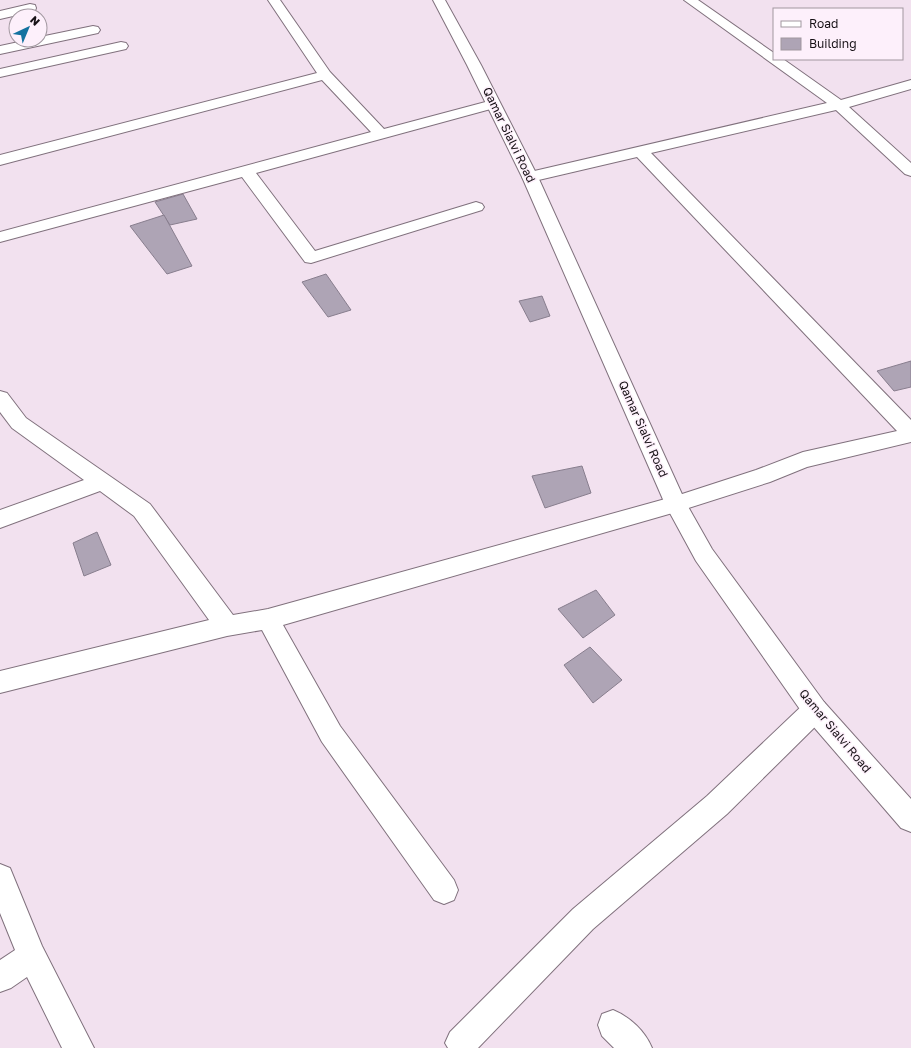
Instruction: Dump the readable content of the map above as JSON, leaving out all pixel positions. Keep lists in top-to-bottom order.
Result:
{
  "streets": {
    "street": ["Qamar Sialvi Road"]
  },
  "legend": ["Road", "Building"],
  "north": "top right"
}
